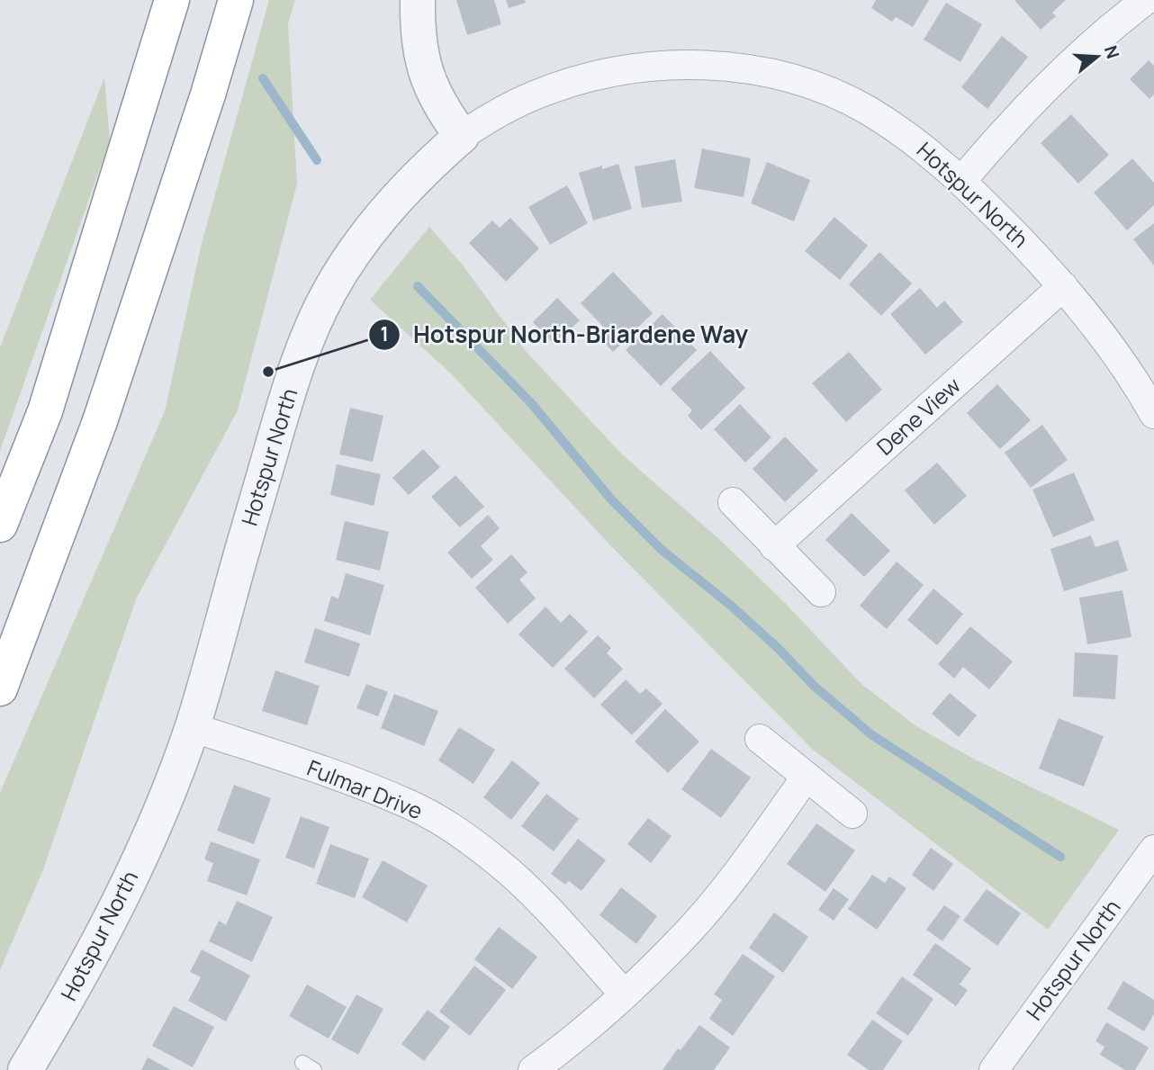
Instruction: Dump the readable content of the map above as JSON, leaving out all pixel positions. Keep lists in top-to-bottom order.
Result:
{
  "streets": {
    "street": ["Hotspur North", "Dene View", "Fulmar Drive"]
  },
  "crossings": [
    ["Hotspur North", "Dene View"],
    ["Hotspur North", "Fulmar Drive"]
  ],
  "places": ["Hotspur North-Briardene Way"],
  "north": "right"
}
